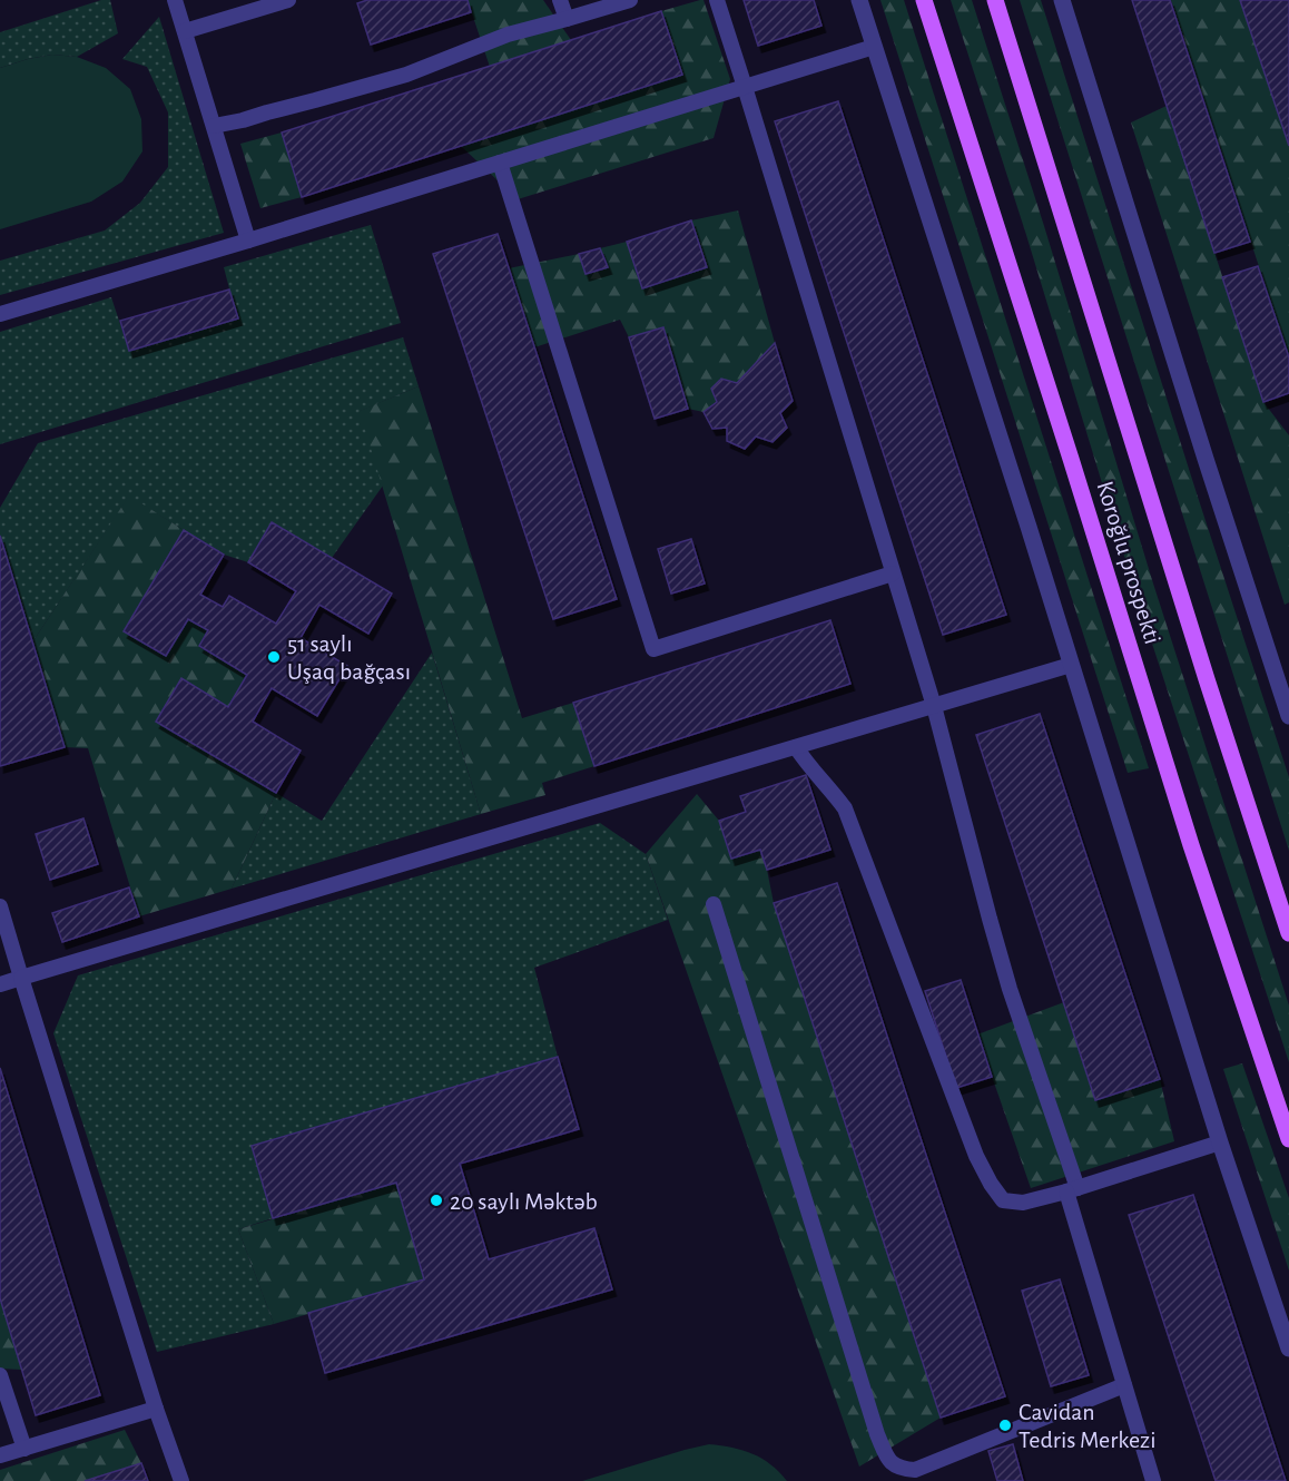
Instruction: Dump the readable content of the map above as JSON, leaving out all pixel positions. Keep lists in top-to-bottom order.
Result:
{
  "streets": {
    "main road": ["Koroğlu prospekti"]
  },
  "places": ["51 saylı Uşaq bağçası", "20 saylı Məktəb", "Cavidan Tedris Merkezi"]
}
